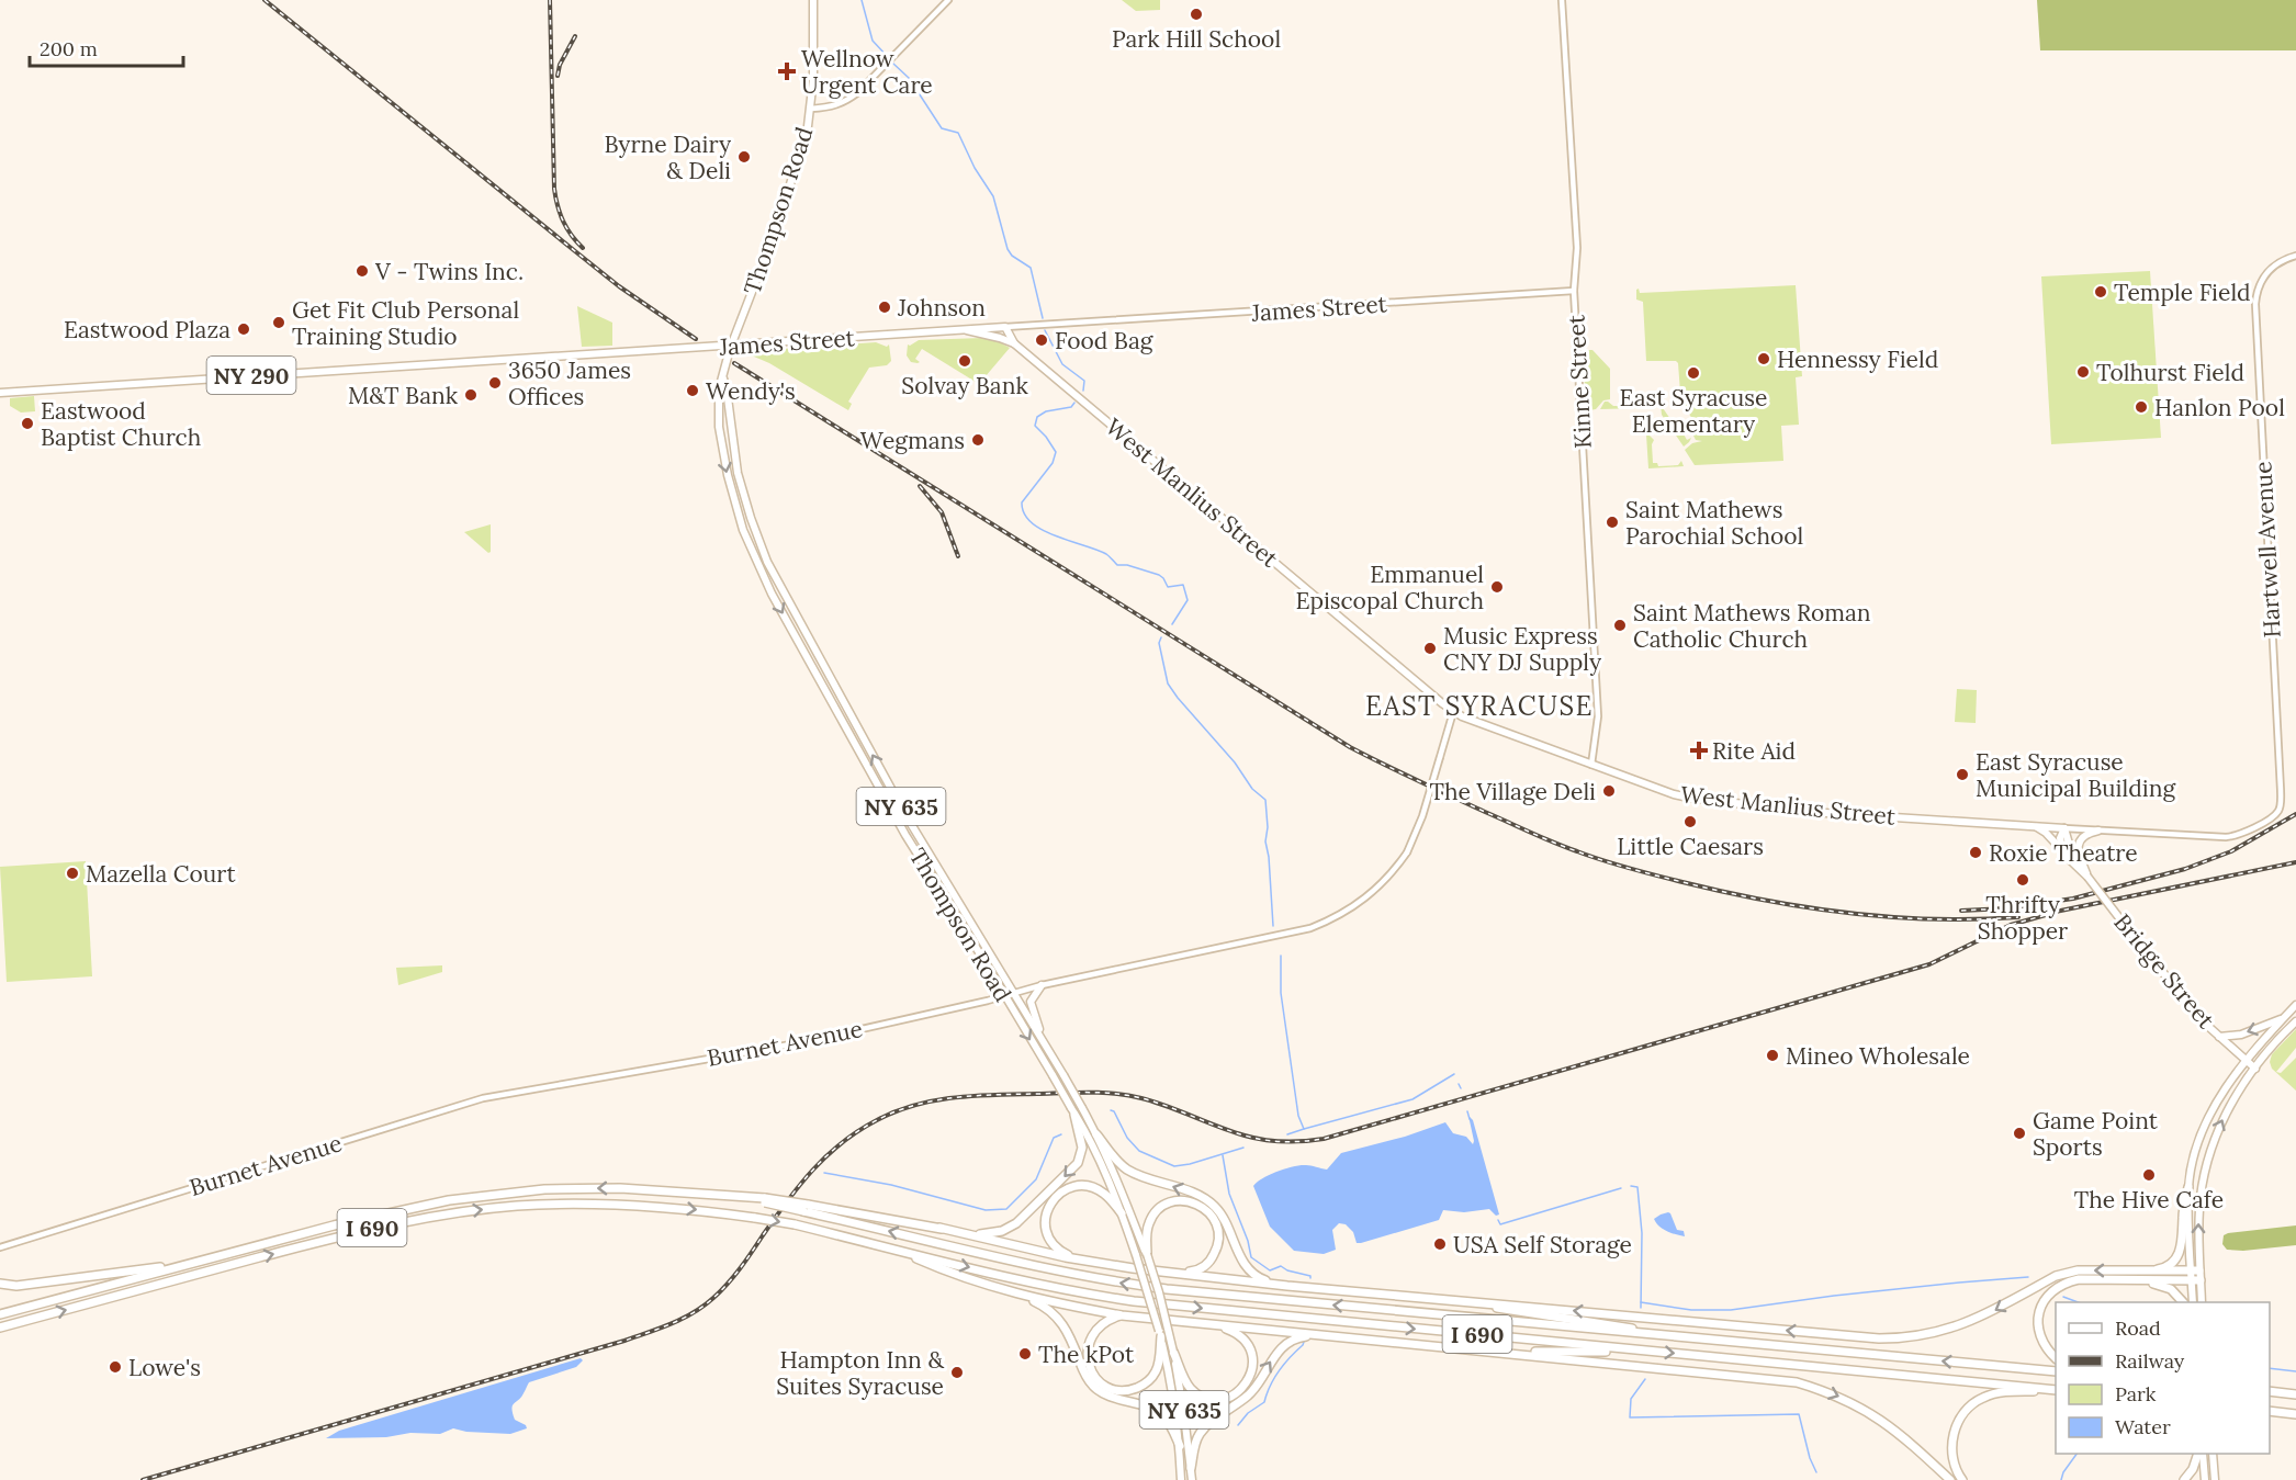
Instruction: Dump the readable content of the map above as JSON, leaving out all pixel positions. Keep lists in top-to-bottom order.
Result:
{
  "streets": {
    "highway": ["I 690"],
    "main road": [
      "Thompson Road",
      "James Street",
      "NY 290",
      "West Manlius Street",
      "NY 635",
      "Bridge Street"
    ],
    "street": ["Kinne Street", "Hartwell Avenue", "Burnet Avenue"]
  },
  "crossings": [
    ["Thompson Road", "James Street"],
    ["Thompson Road", "Burnet Avenue"],
    ["James Street", "Kinne Street"],
    ["James Street", "West Manlius Street"],
    ["NY 290", "West Manlius Street"],
    ["NY 290", "Bridge Street"],
    ["Kinne Street", "West Manlius Street"],
    ["West Manlius Street", "Bridge Street"],
    ["West Manlius Street", "Burnet Avenue"]
  ],
  "districts": ["EAST SYRACUSE"],
  "places": {
    "other": [
      "Park Hill School",
      "Byrne Dairy & Deli",
      "V - Twins Inc.",
      "Temple Field",
      "Johnson",
      "Get Fit Club Personal Training Studio",
      "Eastwood Plaza",
      "Food Bag",
      "Hennessy Field",
      "Solvay Bank",
      "Tolhurst Field",
      "East Syracuse Elementary",
      "3650 James Offices",
      "Wendy's",
      "M&T Bank",
      "Hanlon Pool",
      "Eastwood Baptist Church",
      "Wegmans",
      "Saint Mathews Parochial School",
      "Emmanuel Episcopal Church",
      "Saint Mathews Roman Catholic Church",
      "Music Express CNY DJ Supply",
      "East Syracuse Municipal Building",
      "The Village Deli",
      "Little Caesars",
      "Roxie Theatre",
      "Mazella Court",
      "Thrifty Shopper",
      "Mineo Wholesale",
      "Game Point Sports",
      "The Hive Cafe",
      "USA Self Storage",
      "The kPot",
      "Lowe's",
      "Hampton Inn & Suites Syracuse"
    ],
    "health": ["Wellnow Urgent Care", "Rite Aid"]
  },
  "legend": [
    "Road",
    "Railway",
    "Park",
    "Water"
  ],
  "scale_bar": "200 m"
}
